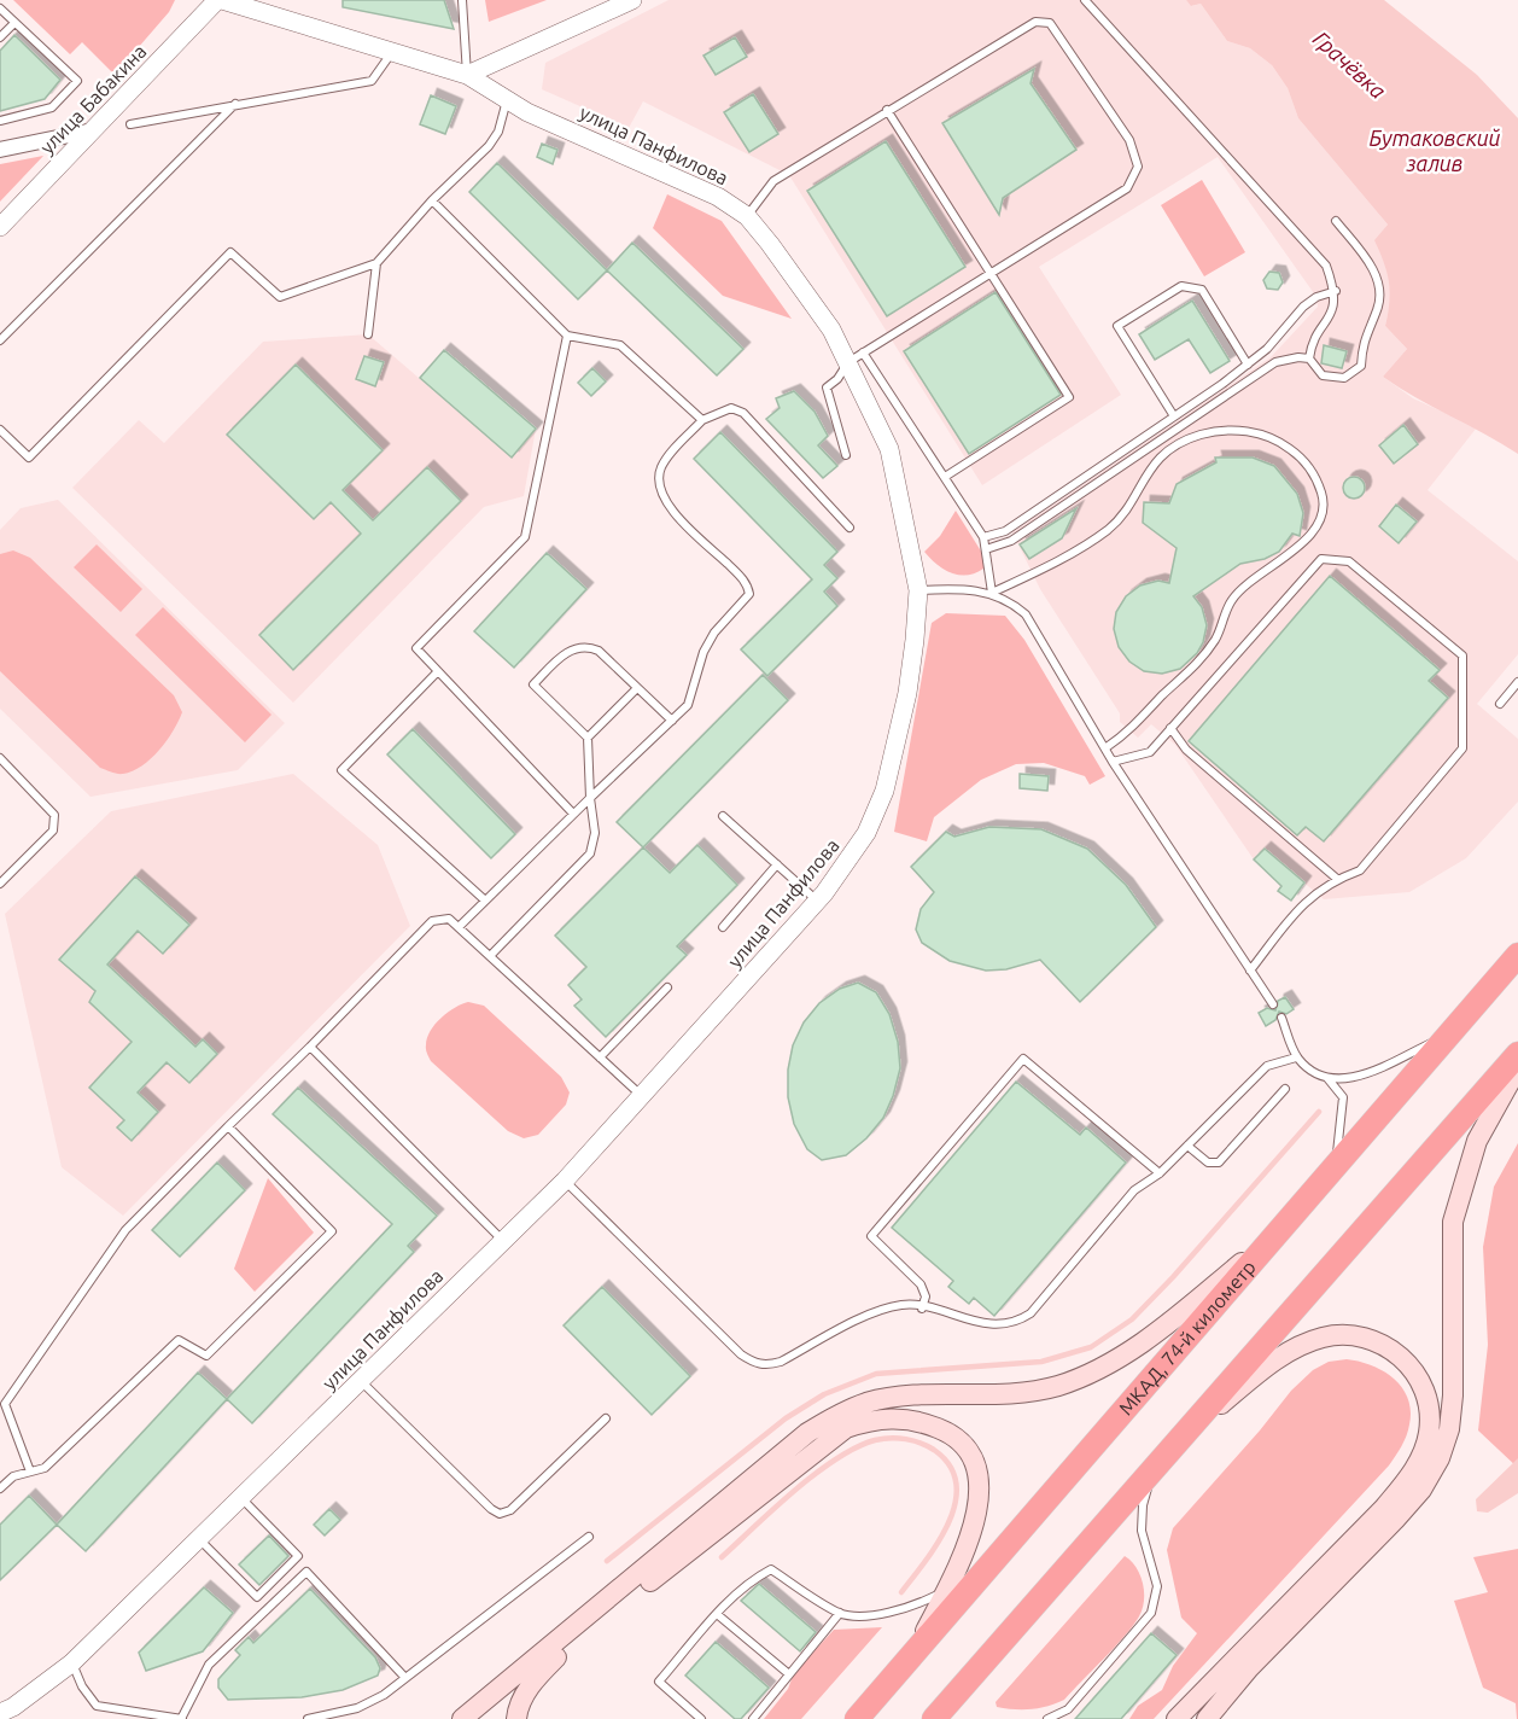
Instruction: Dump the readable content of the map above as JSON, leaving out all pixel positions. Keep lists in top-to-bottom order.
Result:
{
  "streets": {
    "highway": ["МКАД, 74-й километр"],
    "street": ["улица Бабакина", "улица Панфилова"]
  },
  "crossings": [
    ["улица Бабакина", "улица Панфилова"]
  ],
  "water": ["Грачёвка", "Бутаковский залив"]
}
